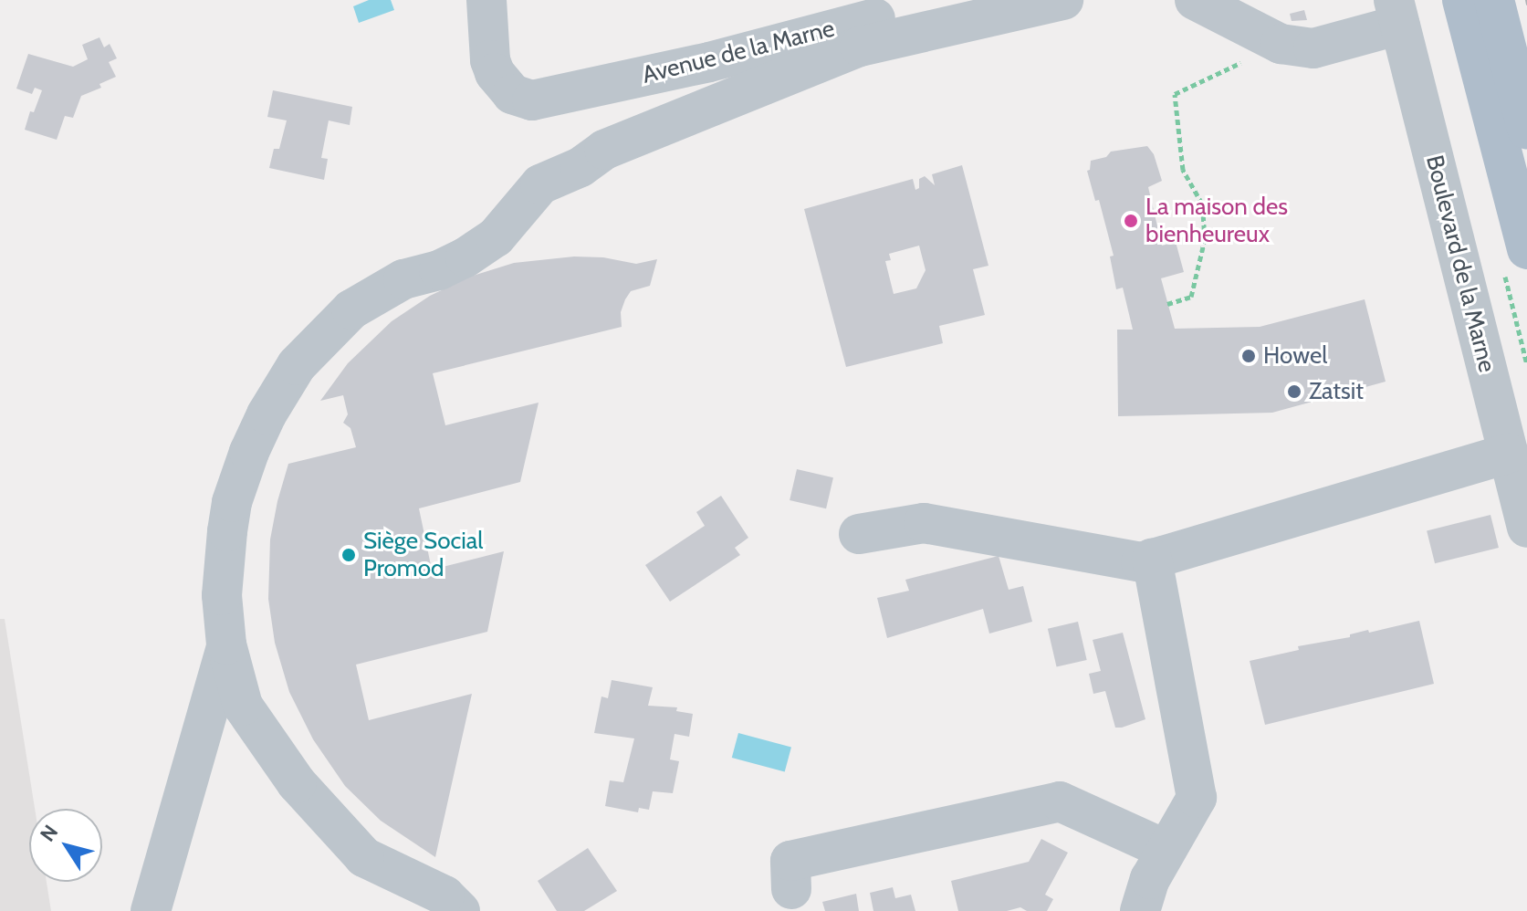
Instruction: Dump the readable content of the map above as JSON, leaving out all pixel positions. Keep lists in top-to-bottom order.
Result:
{
  "streets": {
    "street": ["Avenue de la Marne", "Boulevard de la Marne"]
  },
  "places": [
    "La maison des bienheureux",
    "Howel",
    "Zatsit",
    "Siège Social Promod"
  ],
  "north": "top left"
}
